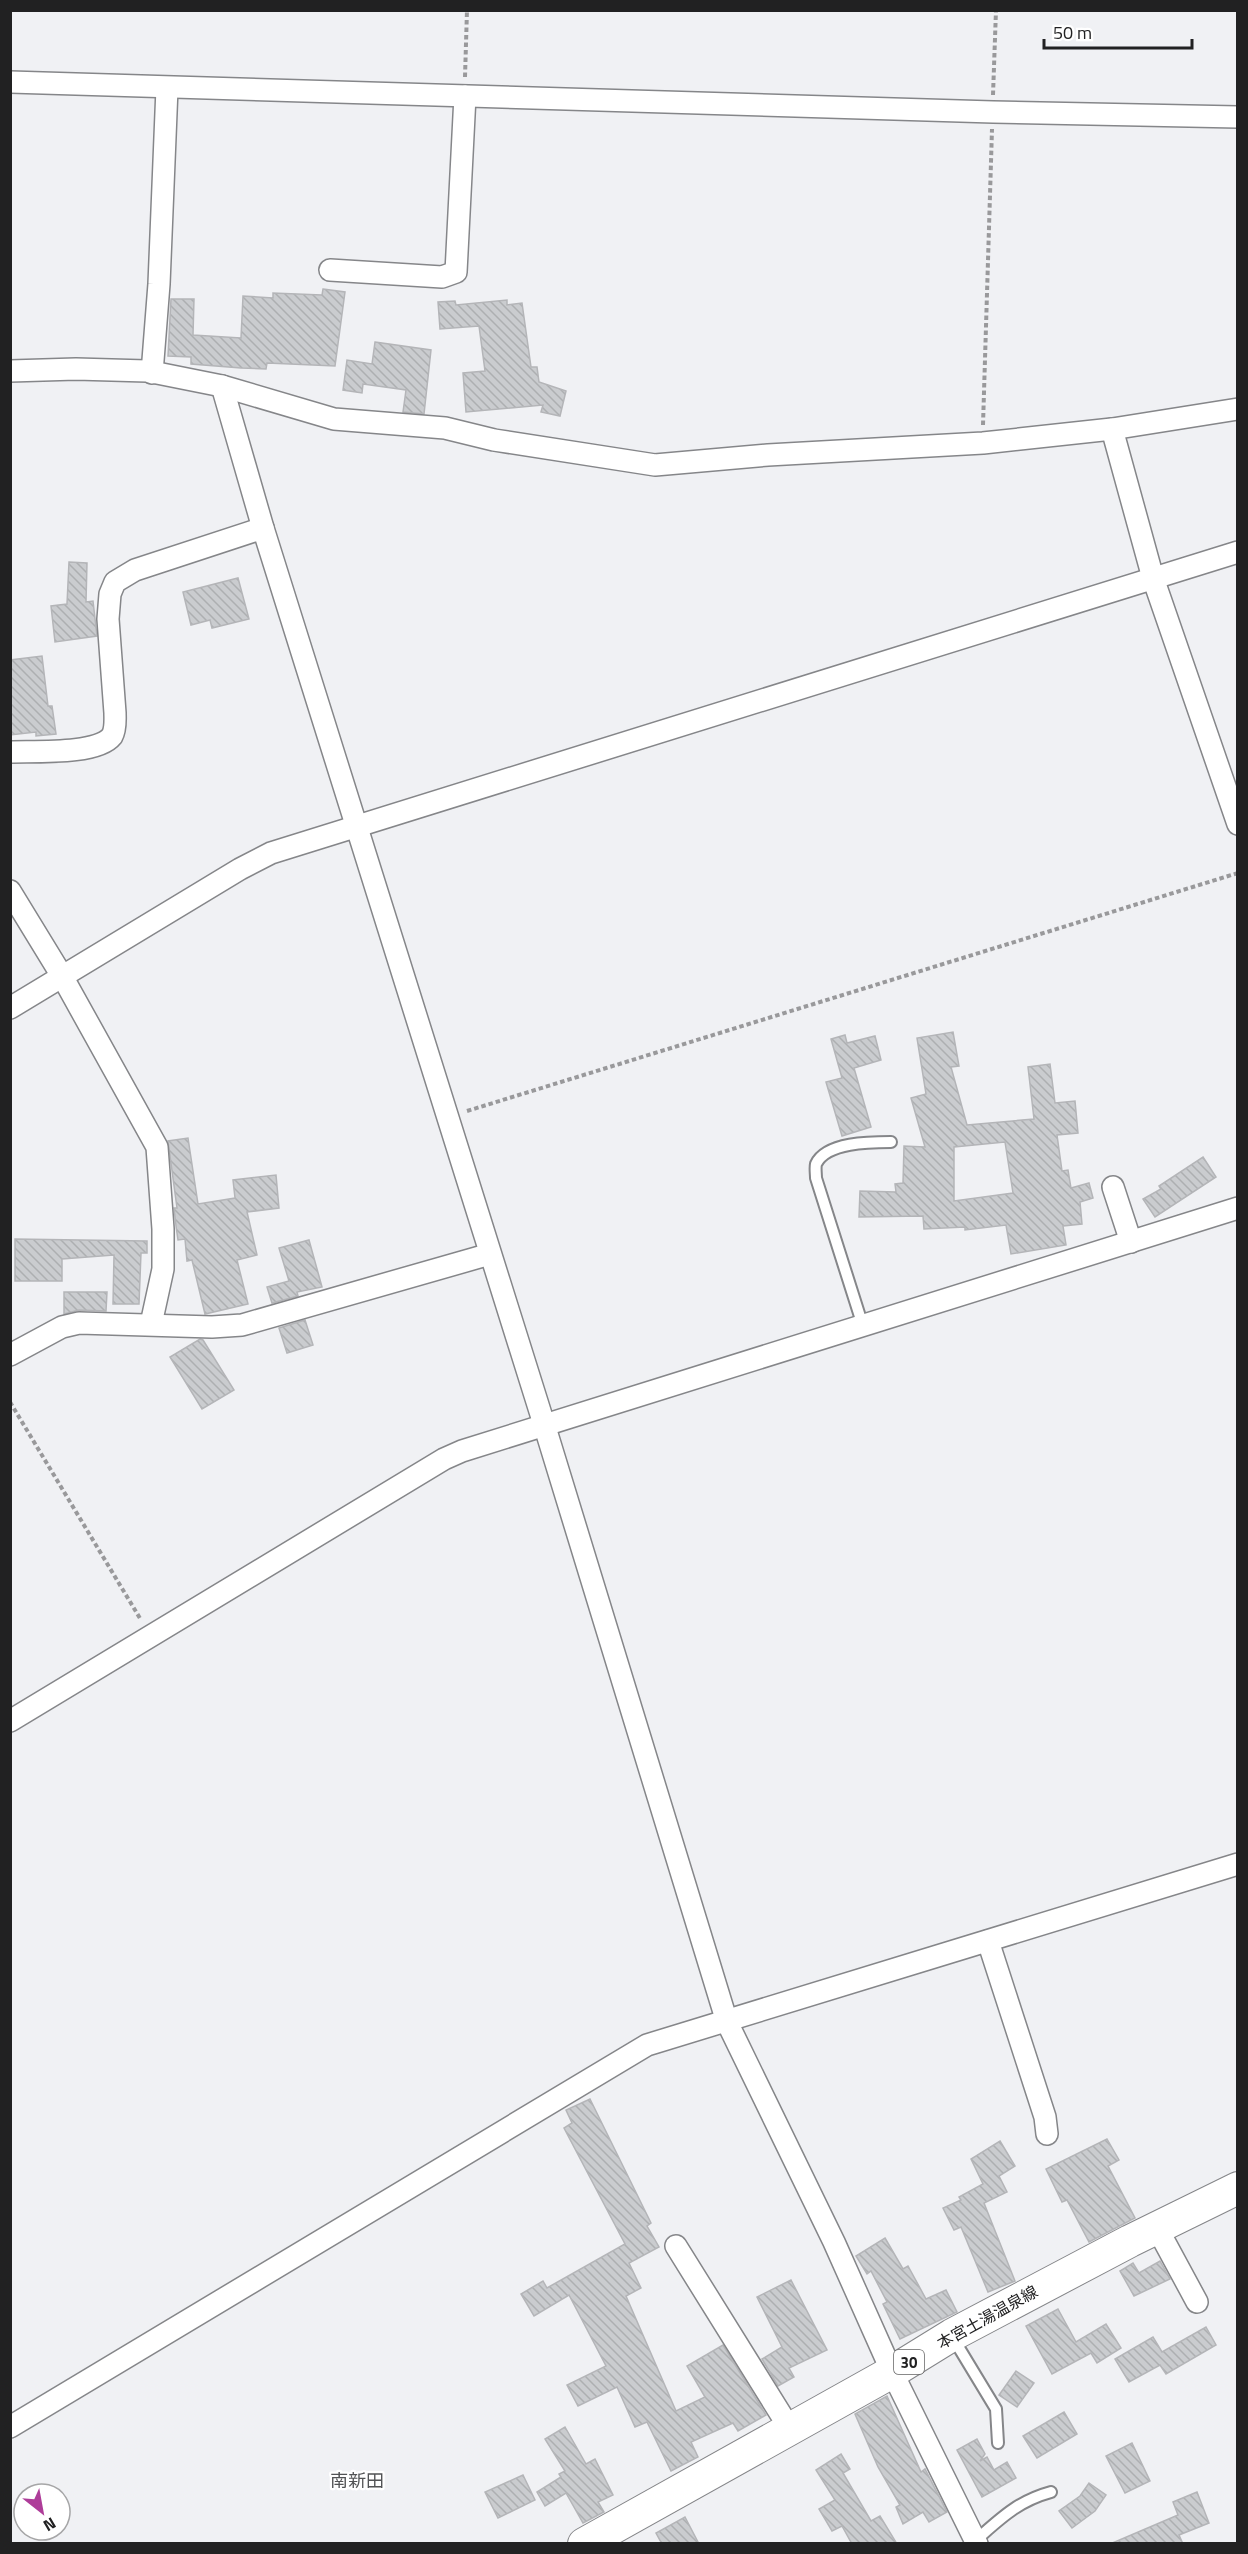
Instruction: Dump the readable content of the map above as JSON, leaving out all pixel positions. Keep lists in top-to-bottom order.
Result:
{
  "streets": {
    "main road": ["本宮土湯温泉線", "30"]
  },
  "districts": ["南新田"],
  "scale_bar": "50 m",
  "north": "bottom right"
}
